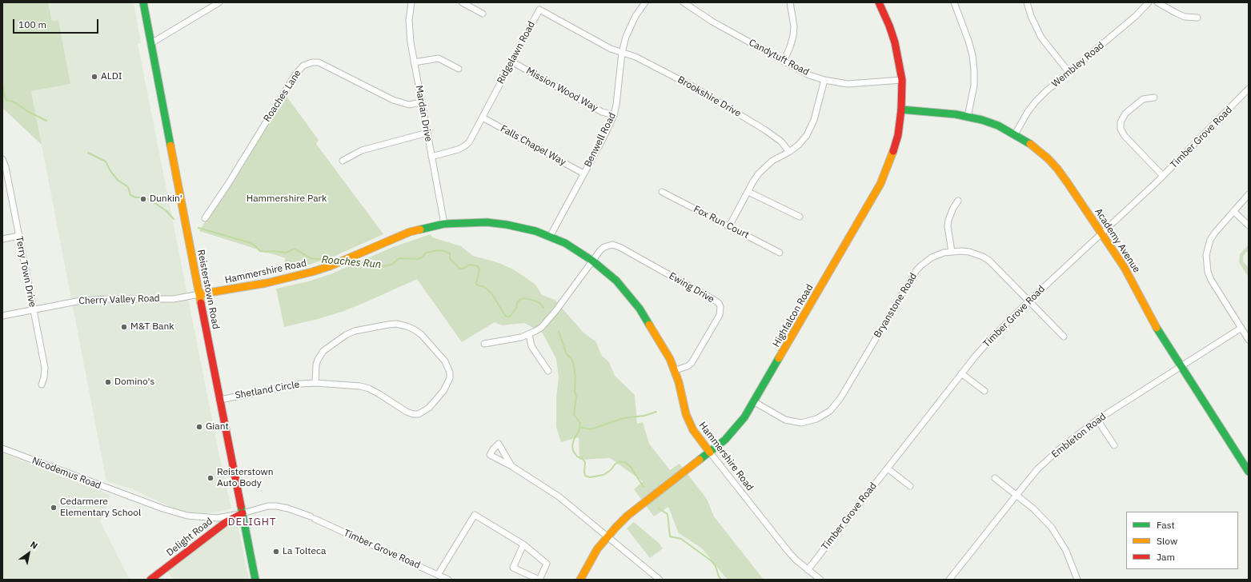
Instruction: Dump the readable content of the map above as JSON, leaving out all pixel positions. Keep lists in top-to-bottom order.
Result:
{
  "streets": {
    "street": [
      "Ridgelawn Road",
      "Candytuft Road",
      "Wembley Road",
      "Mission Wood Way",
      "Roaches Lane",
      "Brookshire Drive",
      "Mardan Drive",
      "Timber Grove Road",
      "Benwell Road",
      "Falls Chapel Way",
      "Fox Run Court",
      "Academy Avenue",
      "Terry Town Drive",
      "Hammershire Road",
      "Ewing Drive",
      "Reisterstown Road",
      "Cherry Valley Road",
      "Bryanstone Road",
      "Highfalcon Road",
      "Shetland Circle",
      "Embleton Road",
      "Nicodemus Road",
      "Delight Road"
    ]
  },
  "crossings": [
    ["Ridgelawn Road", "Mission Wood Way"],
    ["Ridgelawn Road", "Brookshire Drive"],
    ["Ridgelawn Road", "Mardan Drive"],
    ["Ridgelawn Road", "Benwell Road"],
    ["Ridgelawn Road", "Falls Chapel Way"],
    ["Candytuft Road", "Highfalcon Road"],
    ["Wembley Road", "Academy Avenue"],
    ["Mission Wood Way", "Benwell Road"],
    ["Roaches Lane", "Mardan Drive"],
    ["Brookshire Drive", "Benwell Road"],
    ["Mardan Drive", "Hammershire Road"],
    ["Timber Grove Road", "Academy Avenue"],
    ["Timber Grove Road", "Hammershire Road"],
    ["Timber Grove Road", "Reisterstown Road"],
    ["Timber Grove Road", "Bryanstone Road"],
    ["Timber Grove Road", "Nicodemus Road"],
    ["Timber Grove Road", "Delight Road"],
    ["Benwell Road", "Falls Chapel Way"],
    ["Benwell Road", "Hammershire Road"],
    ["Academy Avenue", "Highfalcon Road"],
    ["Academy Avenue", "Embleton Road"],
    ["Terry Town Drive", "Cherry Valley Road"],
    ["Hammershire Road", "Ewing Drive"],
    ["Hammershire Road", "Reisterstown Road"],
    ["Hammershire Road", "Cherry Valley Road"],
    ["Hammershire Road", "Highfalcon Road"],
    ["Reisterstown Road", "Cherry Valley Road"],
    ["Reisterstown Road", "Shetland Circle"],
    ["Reisterstown Road", "Nicodemus Road"],
    ["Reisterstown Road", "Delight Road"],
    ["Bryanstone Road", "Highfalcon Road"],
    ["Nicodemus Road", "Delight Road"]
  ],
  "districts": ["DELIGHT"],
  "water": ["Roaches Run"],
  "parks": ["Hammershire Park"],
  "places": [
    "ALDI",
    "Dunkin'",
    "M&T Bank",
    "Domino's",
    "Giant",
    "Reisterstown Auto Body",
    "Cedarmere Elementary School",
    "La Tolteca"
  ],
  "legend": ["Fast", "Slow", "Jam"],
  "scale_bar": "100 m",
  "north": "top right"
}
